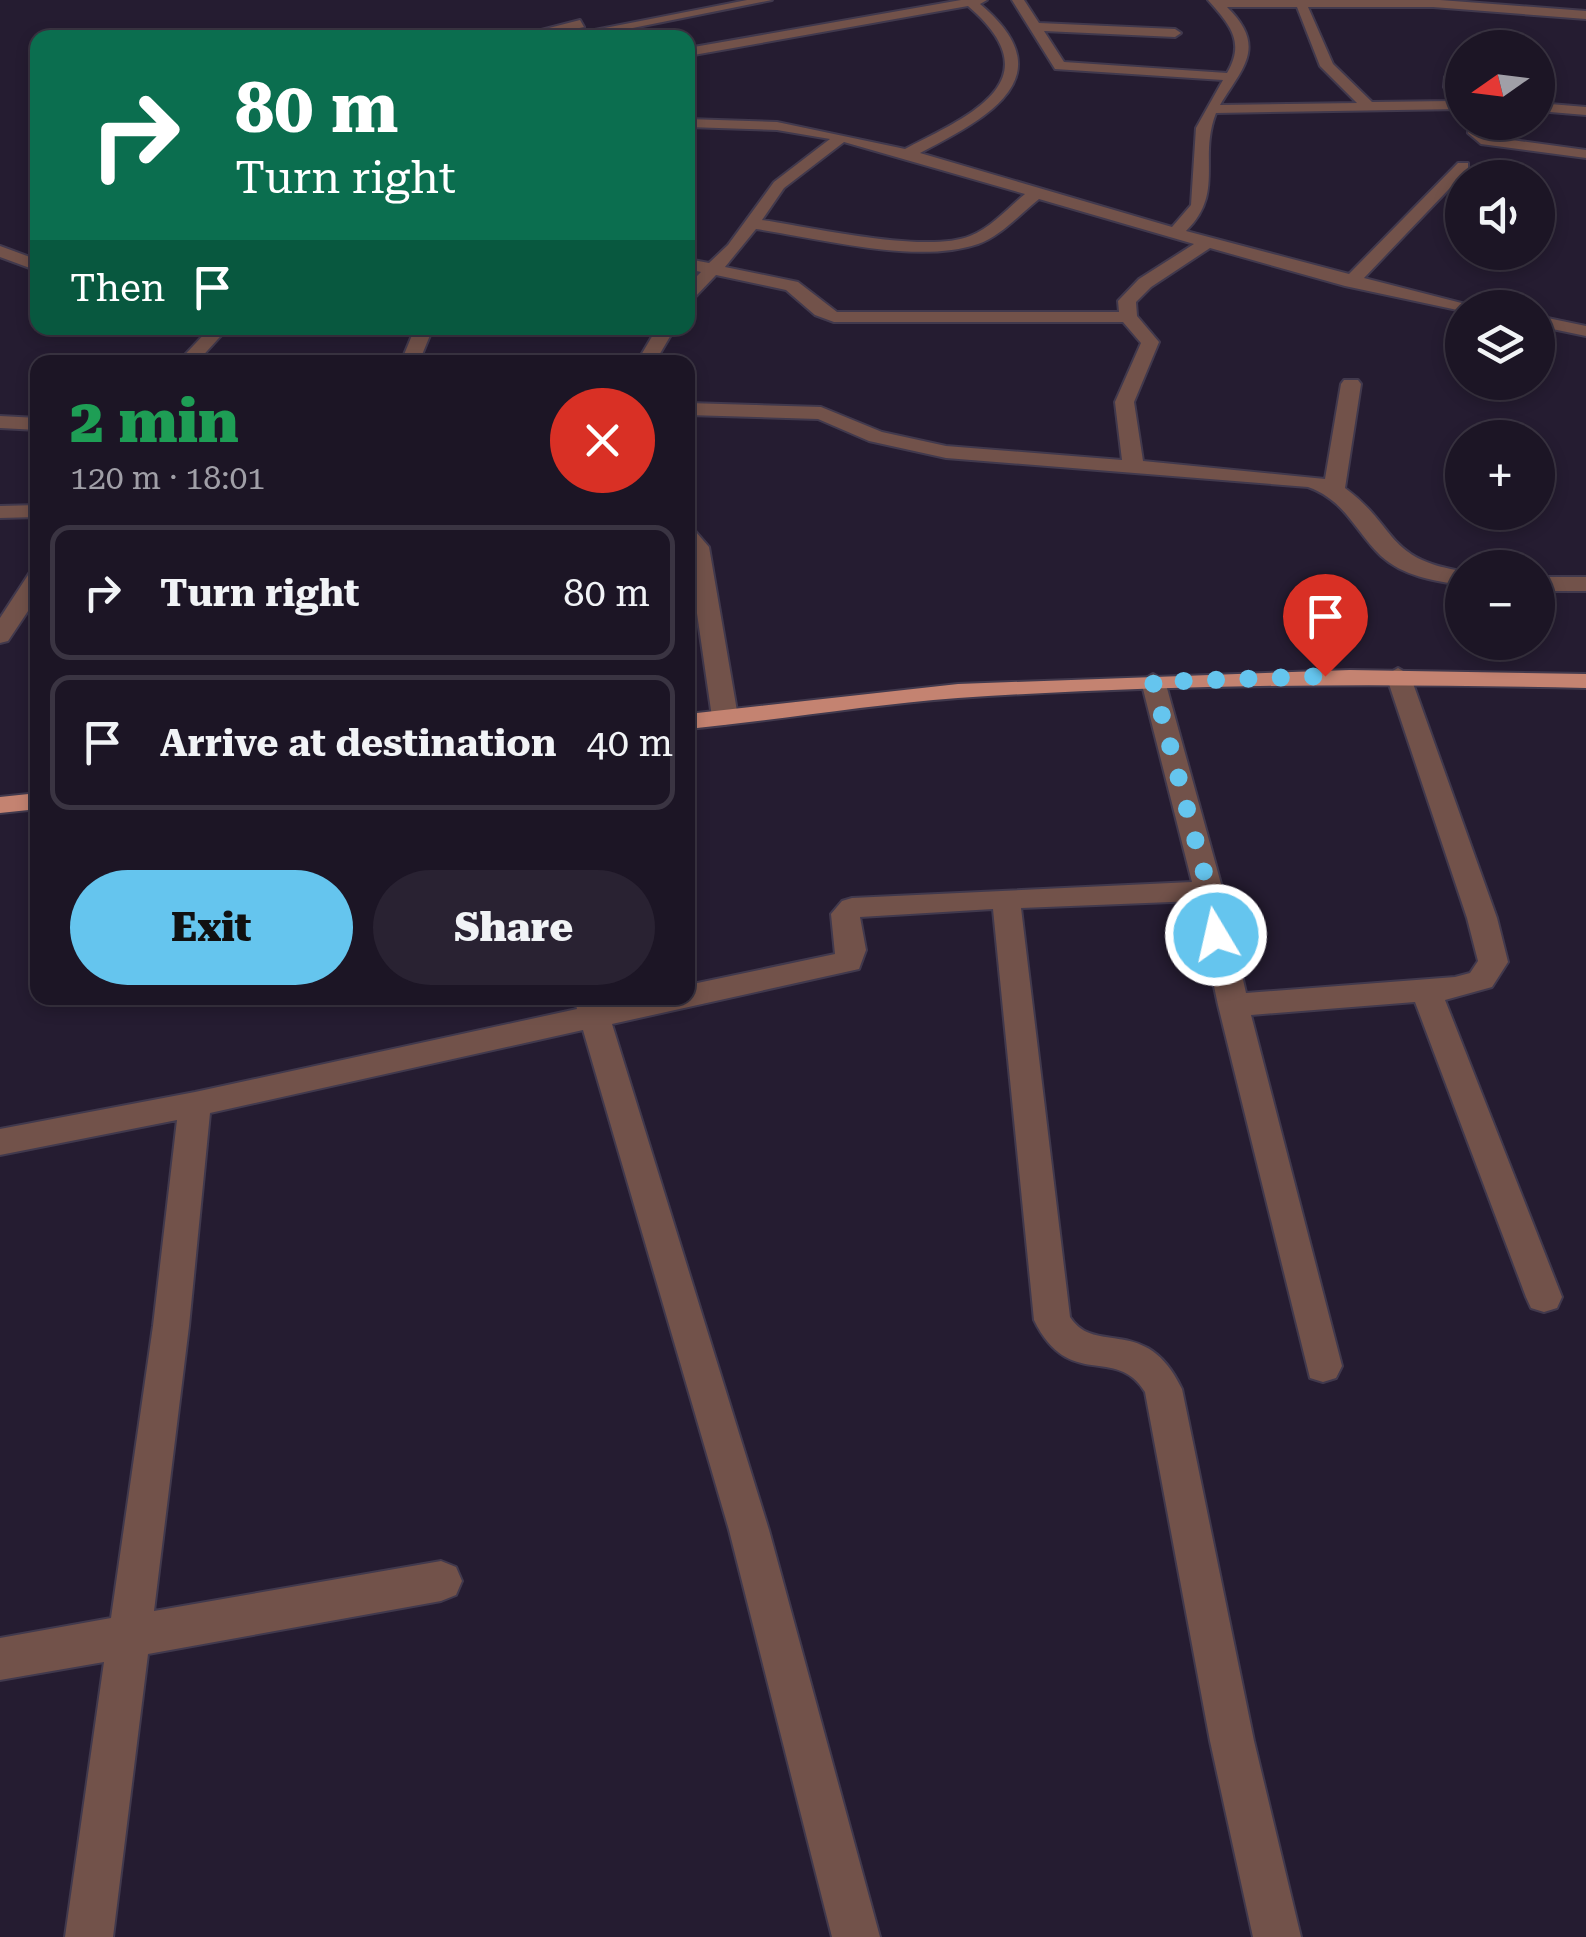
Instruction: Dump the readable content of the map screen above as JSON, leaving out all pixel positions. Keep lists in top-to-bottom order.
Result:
{
  "north": "left",
  "page": {
    "map_buttons": ["+", "−"],
    "turn": ["80 m", "Turn right"],
    "then": "Then",
    "heading": ["2 min", "120 m · 18:01"],
    "list": [
      {
        "name": "Turn right",
        "value": "80 m"
      },
      {
        "name": "Arrive at destination",
        "value": "40 m"
      }
    ],
    "buttons": ["Exit", "Share"]
  }
}
